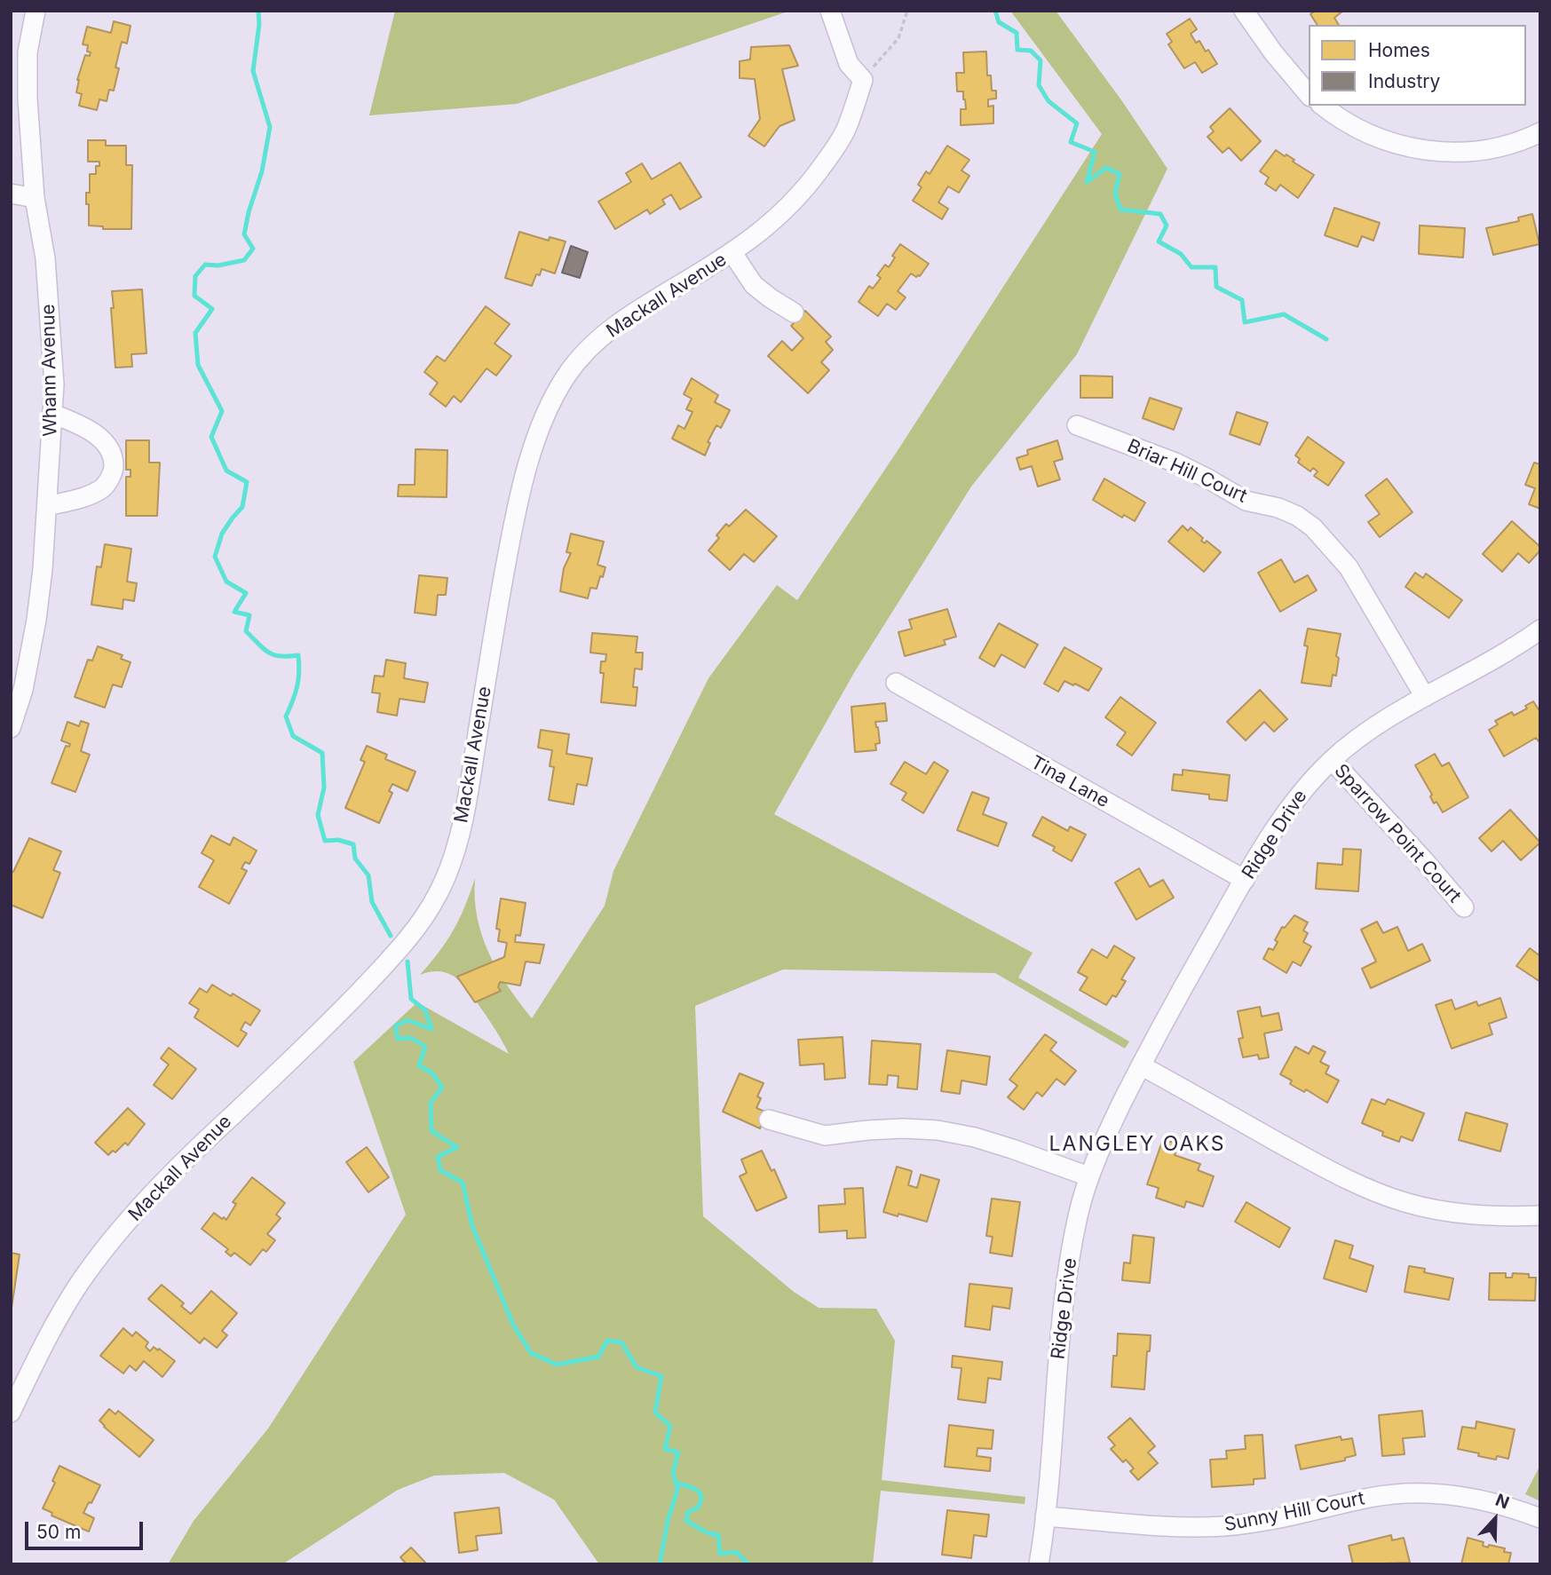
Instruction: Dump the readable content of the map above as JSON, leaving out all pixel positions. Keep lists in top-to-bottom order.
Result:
{
  "streets": {
    "street": [
      "Mackall Avenue",
      "Whann Avenue",
      "Briar Hill Court",
      "Tina Lane",
      "Sparrow Point Court",
      "Ridge Drive",
      "Sunny Hill Court"
    ]
  },
  "crossings": [
    ["Briar Hill Court", "Ridge Drive"],
    ["Tina Lane", "Ridge Drive"],
    ["Sparrow Point Court", "Ridge Drive"],
    ["Ridge Drive", "Sunny Hill Court"]
  ],
  "districts": ["LANGLEY OAKS"],
  "legend": ["Homes", "Industry"],
  "scale_bar": "50 m",
  "north": "top"
}
